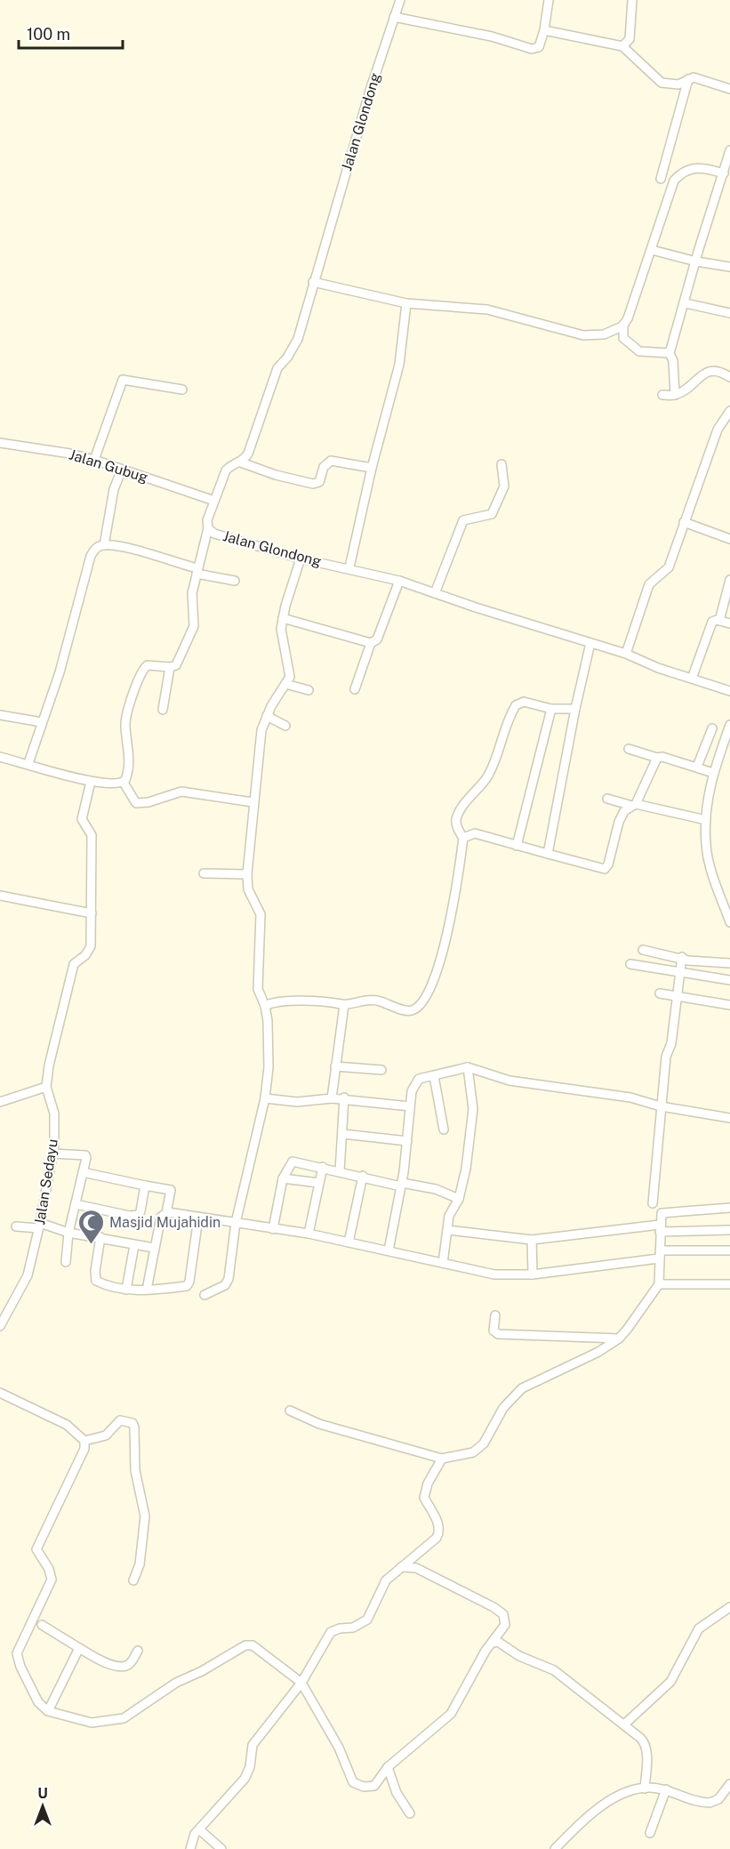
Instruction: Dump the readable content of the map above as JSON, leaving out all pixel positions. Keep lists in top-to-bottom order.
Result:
{
  "streets": {
    "street": ["Jalan Glondong", "Jalan Gubug", "Jalan Sedayu"]
  },
  "crossings": [
    ["Jalan Glondong", "Jalan Gubug"]
  ],
  "places": {
    "mosque": ["Masjid Mujahidin"]
  },
  "scale_bar": "100 m",
  "north": "top"
}
